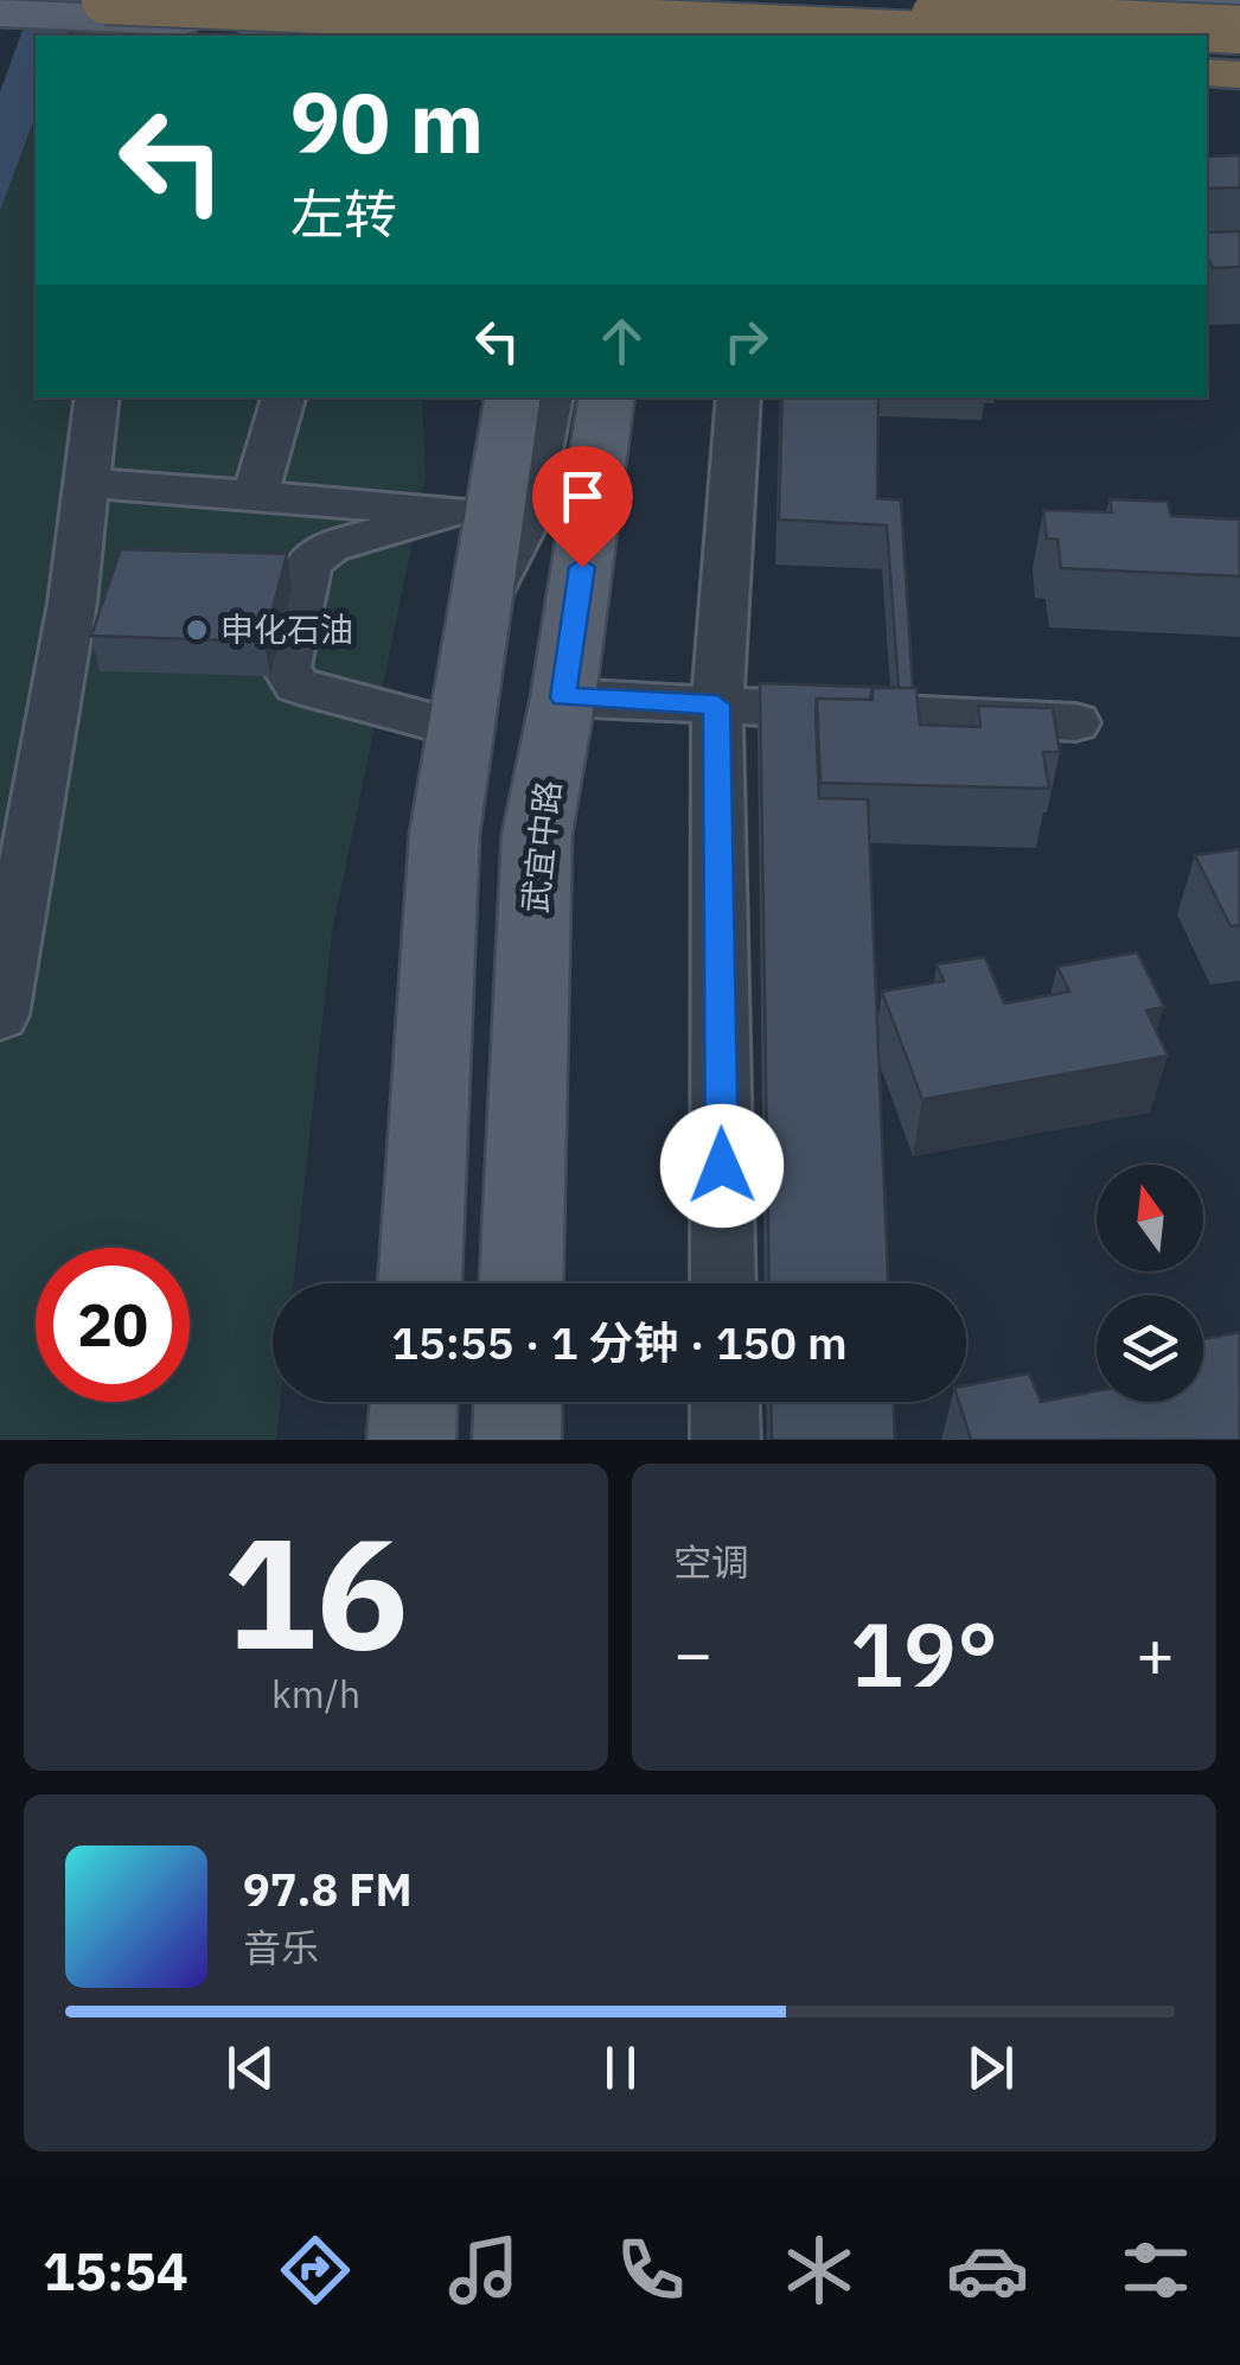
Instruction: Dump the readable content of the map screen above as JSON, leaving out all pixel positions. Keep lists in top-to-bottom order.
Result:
{
  "streets": {
    "main road": ["武宜中路"]
  },
  "places": ["申化石油"],
  "north": "top",
  "page": {
    "turn": ["90 m", "左转"],
    "limit": "20",
    "trip": "15:55 · 1 分钟 · 150 m",
    "tile": [
      ["16", "km/h"],
      "空调"
    ],
    "heat": ["−", "19°", "+"],
    "song": ["97.8 FM", "音乐"],
    "tabs": "15:54"
  }
}
